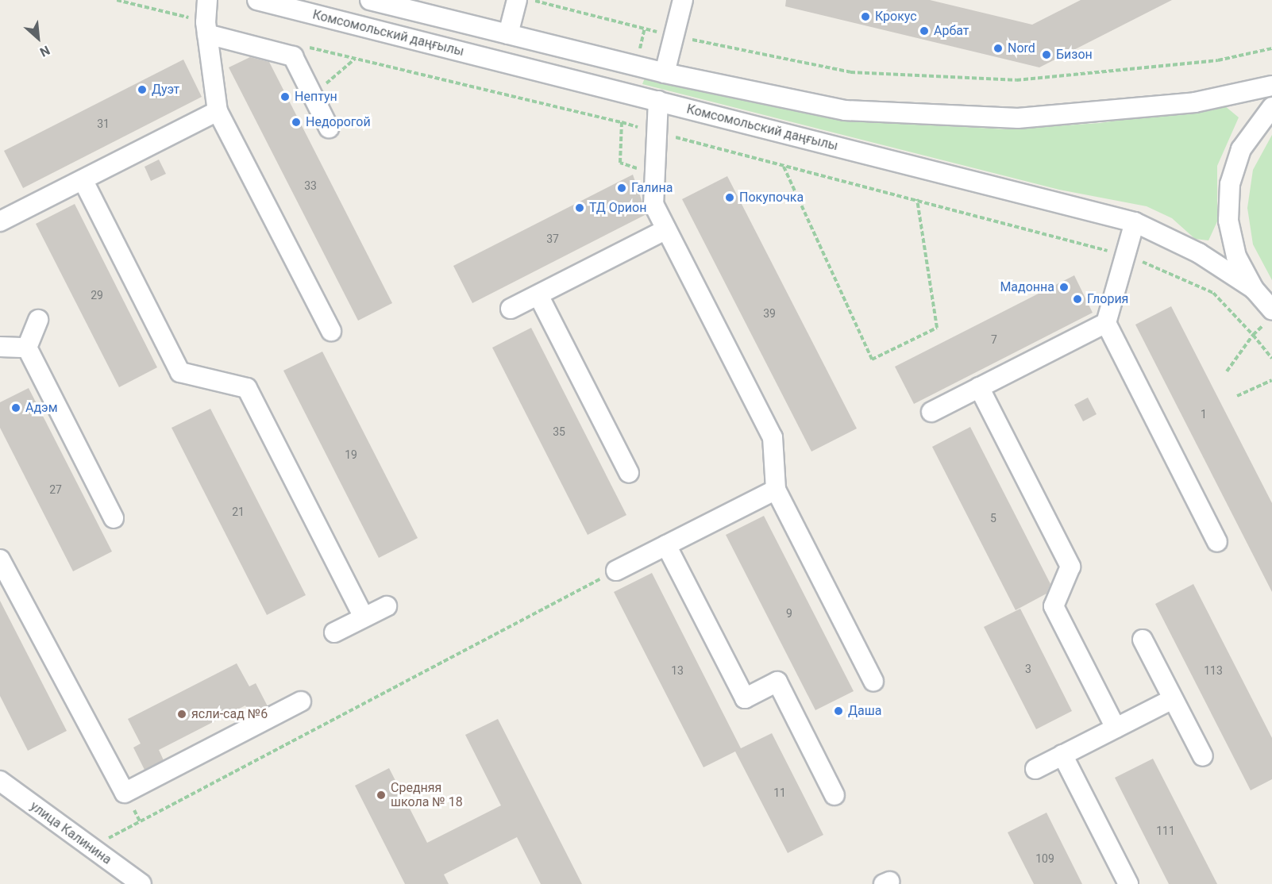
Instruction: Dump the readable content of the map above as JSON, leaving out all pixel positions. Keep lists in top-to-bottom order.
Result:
{
  "streets": {
    "street": ["Комсомольский даңғылы", "улица Калинина"]
  },
  "places": [
    "Крокус",
    "Арбат",
    "Nord",
    "Бизон",
    "Дуэт",
    "Нептун",
    "Недорогой",
    "Галина",
    "Покупочка",
    "ТД Орион",
    "Мадонна",
    "Глория",
    "Адэм",
    "Даша",
    "ясли-сад №6",
    "Средняя школа № 18"
  ],
  "house_numbers": [
    "31",
    "33",
    "37",
    "29",
    "39",
    "7",
    "1",
    "35",
    "19",
    "27",
    "21",
    "5",
    "9",
    "3",
    "13",
    "113",
    "11",
    "111",
    "109"
  ],
  "north": "bottom right"
}
